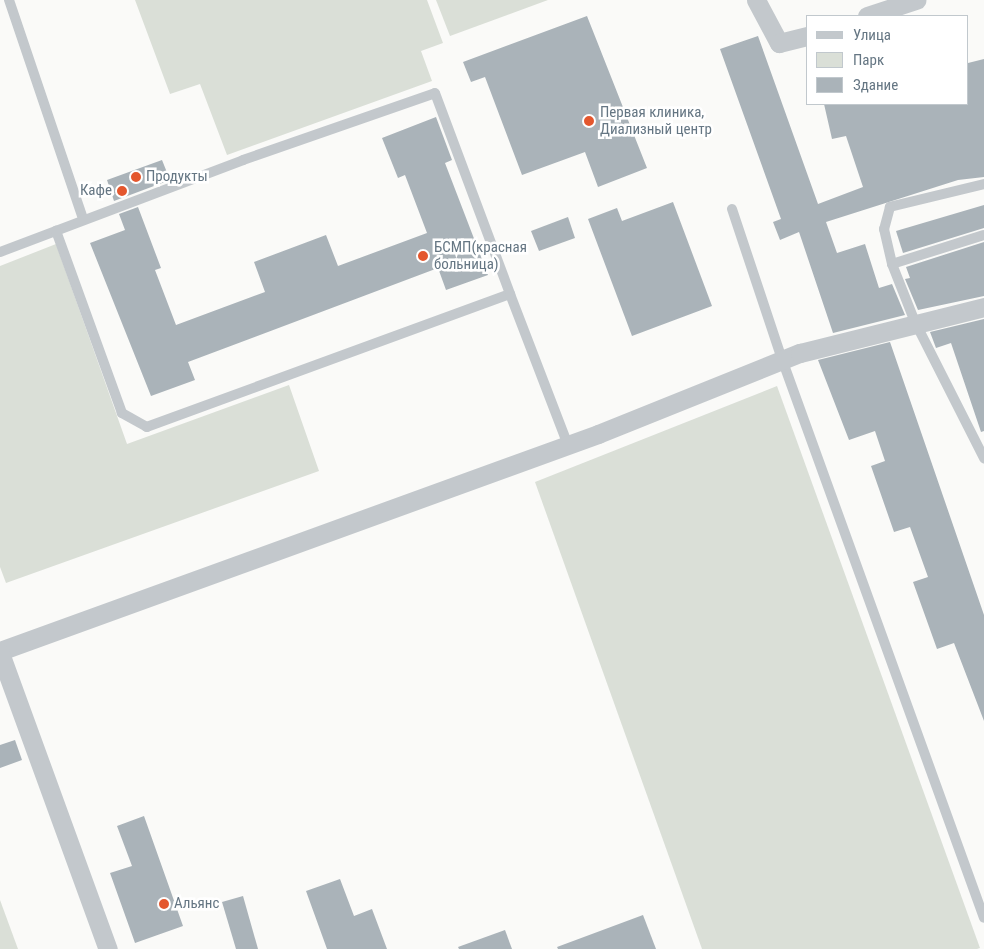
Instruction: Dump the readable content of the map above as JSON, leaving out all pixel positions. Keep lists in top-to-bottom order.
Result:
{
  "places": [
    "Первая клиника, Диализный центр",
    "Продукты",
    "Кафе",
    "БСМП(красная больница)",
    "Альянс"
  ],
  "legend": ["Улица", "Парк", "Здание"]
}
